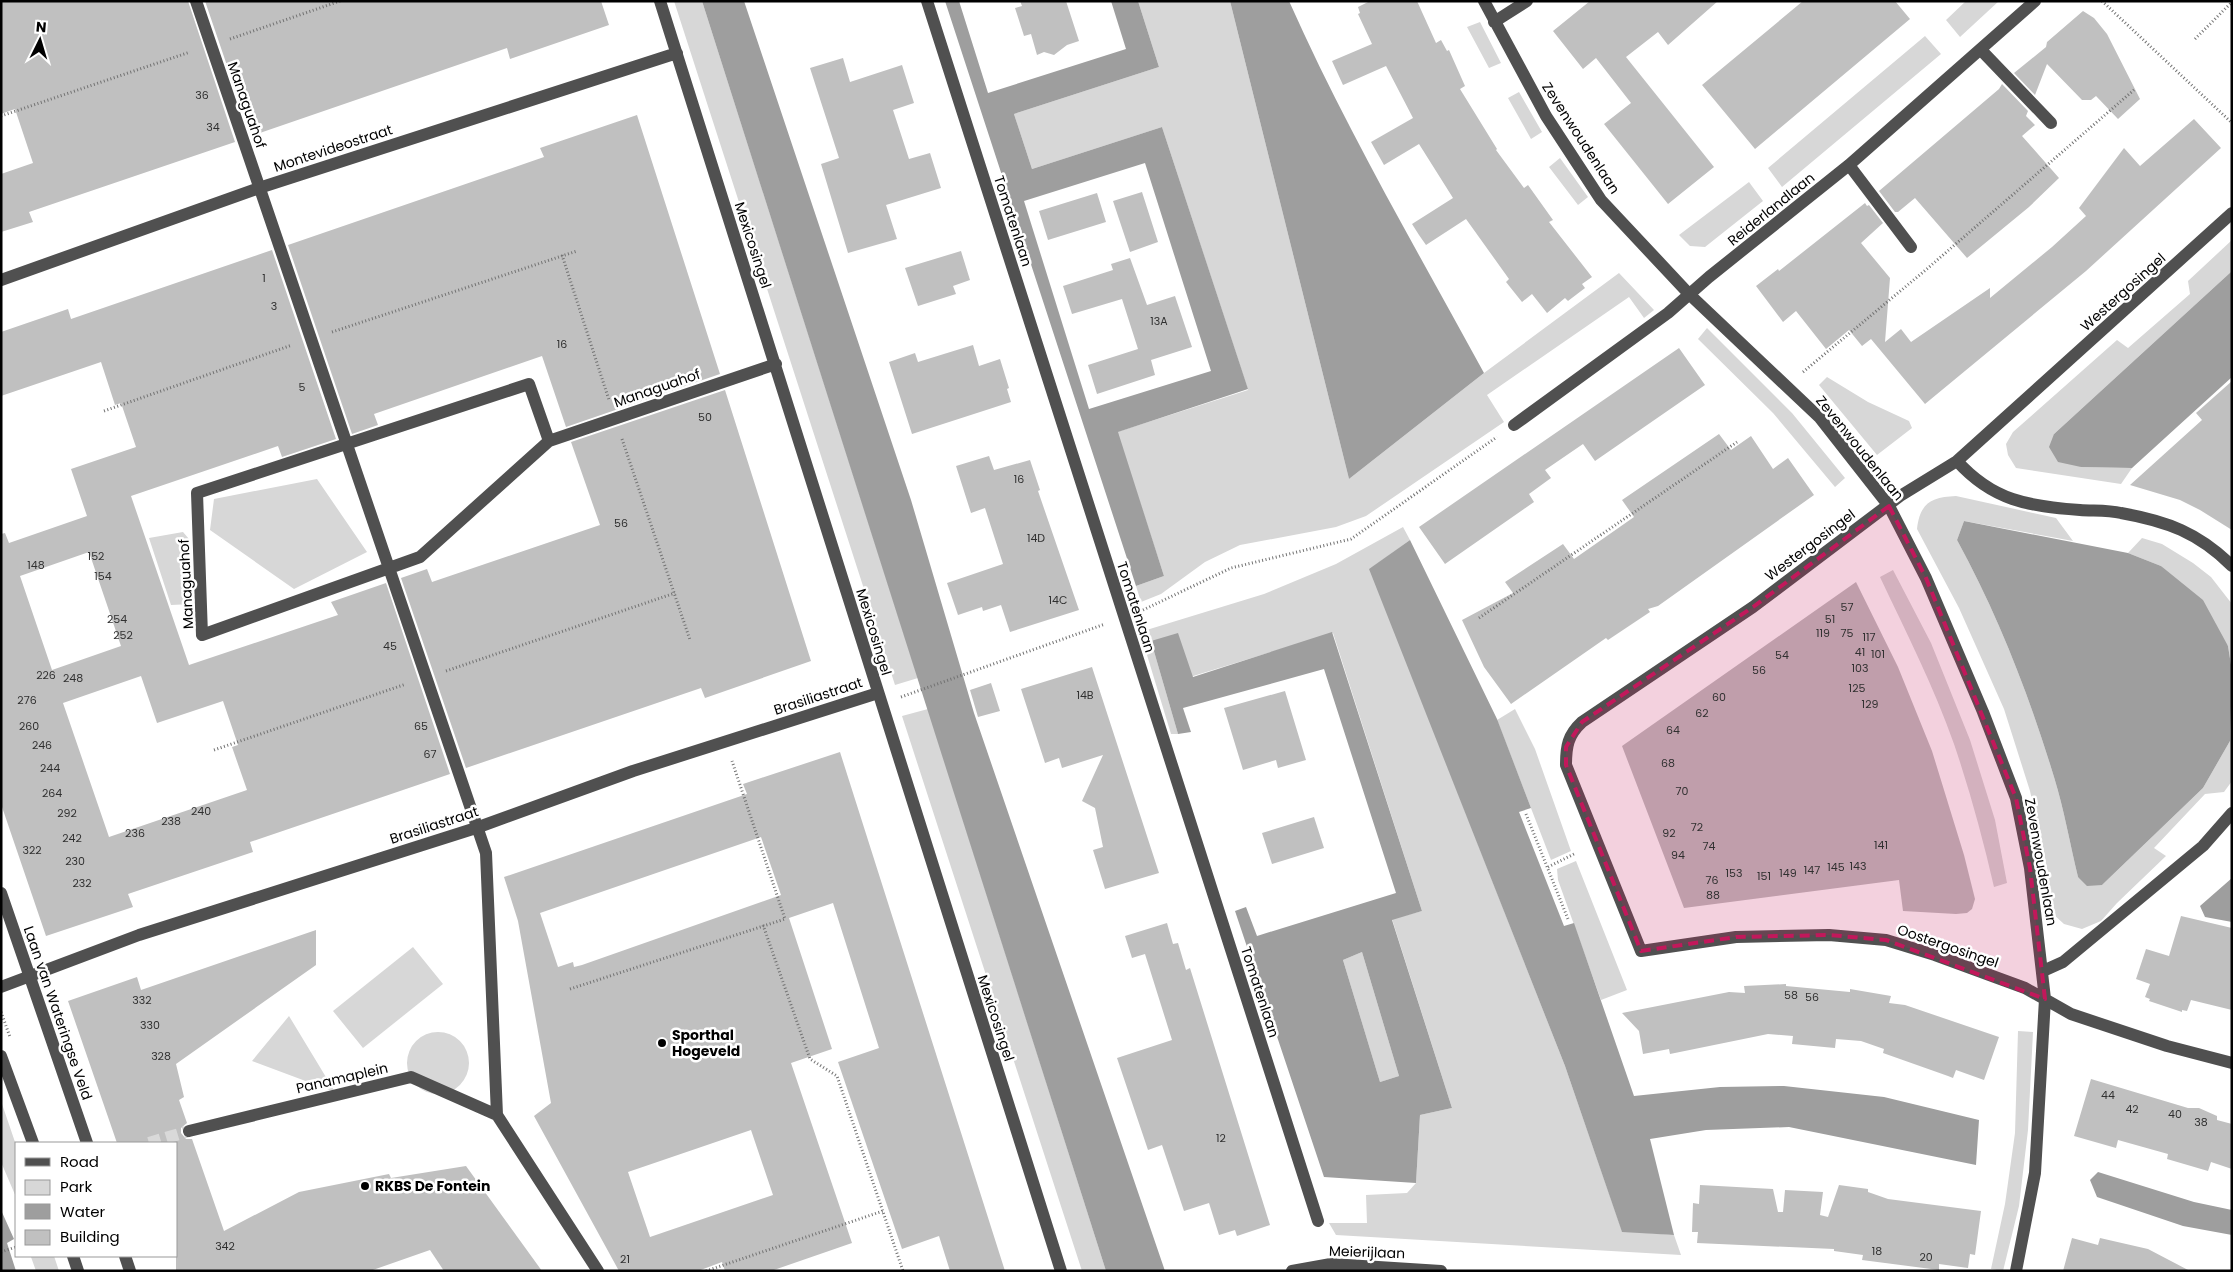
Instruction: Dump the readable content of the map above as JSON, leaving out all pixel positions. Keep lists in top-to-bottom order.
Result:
{
  "streets": {
    "street": [
      "Managuahof",
      "Zevenwoudenlaan",
      "Montevideostraat",
      "Reiderlandlaan",
      "Tomatenlaan",
      "Mexicosingel",
      "Westergosingel",
      "Brasiliastraat",
      "Oostergosingel",
      "Laan van Wateringse Veld",
      "Panamaplein",
      "Meierijlaan"
    ]
  },
  "crossings": [
    ["Managuahof", "Montevideostraat"],
    ["Managuahof", "Mexicosingel"],
    ["Managuahof", "Brasiliastraat"],
    ["Zevenwoudenlaan", "Reiderlandlaan"],
    ["Zevenwoudenlaan", "Westergosingel"],
    ["Zevenwoudenlaan", "Oostergosingel"],
    ["Montevideostraat", "Mexicosingel"],
    ["Mexicosingel", "Brasiliastraat"],
    ["Westergosingel", "Oostergosingel"],
    ["Brasiliastraat", "Laan van Wateringse Veld"]
  ],
  "places": ["Sporthal Hogeveld", "RKBS De Fontein"],
  "house_numbers": [
    "36",
    "34",
    "1",
    "3",
    "13A",
    "16",
    "5",
    "50",
    "16",
    "56",
    "14D",
    "152",
    "148",
    "154",
    "14C",
    "57",
    "254",
    "51",
    "119",
    "75",
    "252",
    "117",
    "45",
    "41",
    "101",
    "54",
    "103",
    "56",
    "226",
    "248",
    "125",
    "14B",
    "60",
    "276",
    "129",
    "62",
    "260",
    "65",
    "64",
    "246",
    "67",
    "68",
    "244",
    "70",
    "264",
    "240",
    "292",
    "238",
    "72",
    "236",
    "92",
    "242",
    "141",
    "74",
    "322",
    "94",
    "230",
    "143",
    "145",
    "147",
    "153",
    "149",
    "151",
    "76",
    "232",
    "88",
    "58",
    "56",
    "332",
    "330",
    "328",
    "44",
    "42",
    "40",
    "38",
    "12",
    "342",
    "18",
    "20",
    "21"
  ],
  "legend": [
    "Road",
    "Park",
    "Water",
    "Building"
  ],
  "north": "top"
}
